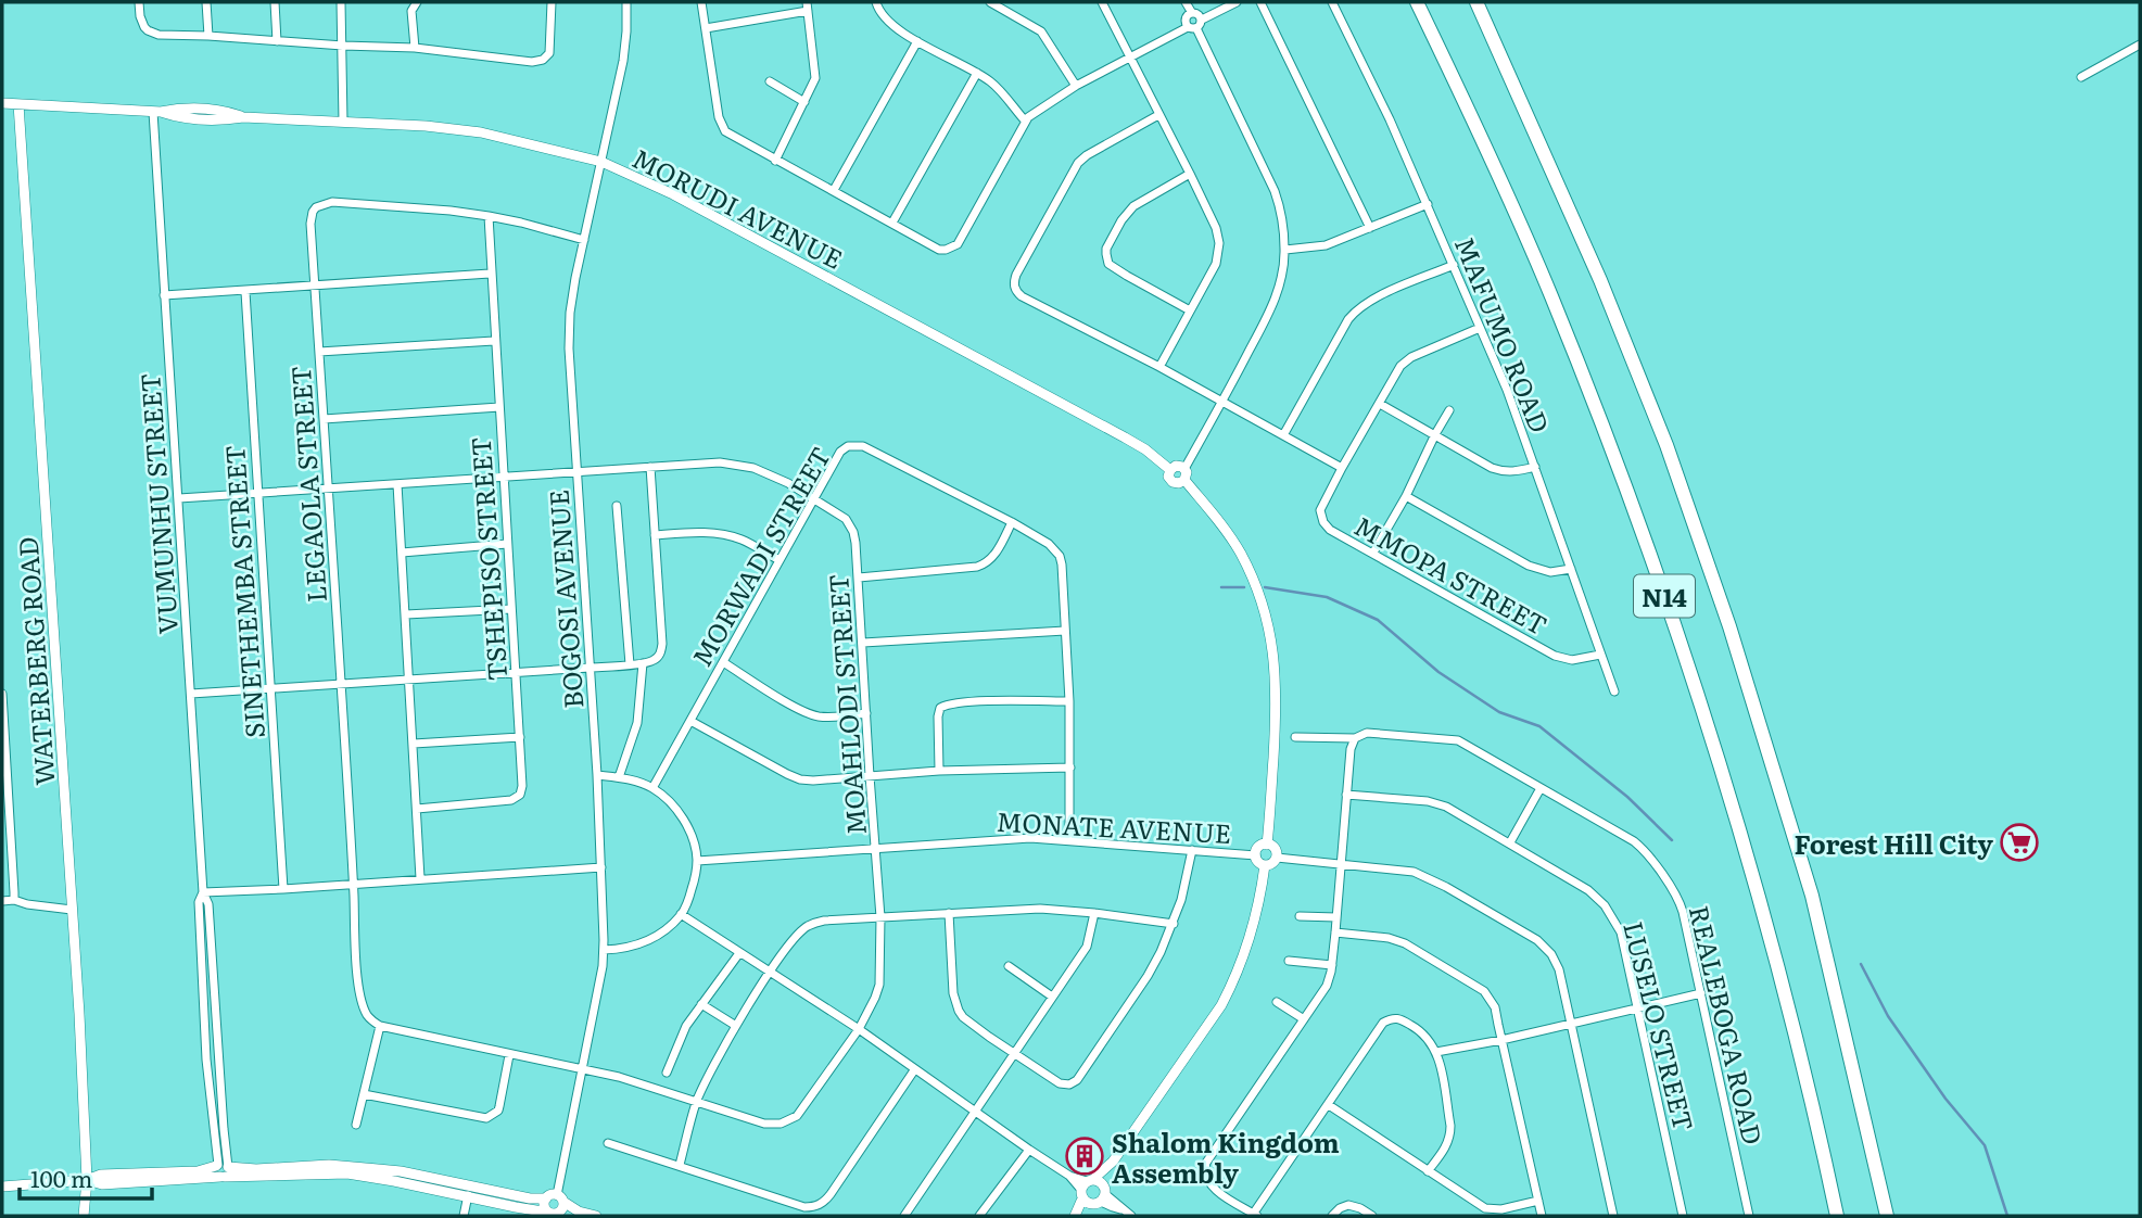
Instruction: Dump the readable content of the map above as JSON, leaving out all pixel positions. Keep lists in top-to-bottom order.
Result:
{
  "streets": {
    "highway": ["N14"],
    "street": [
      "MORUDI AVENUE",
      "MAFUMO ROAD",
      "LEGAOLA STREET",
      "VUMUNHU STREET",
      "MORWADI STREET",
      "TSHEPISO STREET",
      "MMOPA STREET",
      "SINETHEMBA STREET",
      "BOGOSI AVENUE",
      "WATERBERG ROAD",
      "MOAHLODI STREET",
      "MONATE AVENUE",
      "REALEBOGA ROAD",
      "LUSELO STREET"
    ]
  },
  "crossings": [
    ["MORUDI AVENUE", "VUMUNHU STREET"],
    ["MORUDI AVENUE", "BOGOSI AVENUE"],
    ["MORUDI AVENUE", "WATERBERG ROAD"],
    ["MORUDI AVENUE", "MONATE AVENUE"],
    ["MAFUMO ROAD", "MMOPA STREET"],
    ["LEGAOLA STREET", "TSHEPISO STREET"],
    ["LEGAOLA STREET", "BOGOSI AVENUE"],
    ["LEGAOLA STREET", "MOAHLODI STREET"],
    ["VUMUNHU STREET", "MOAHLODI STREET"],
    ["MORWADI STREET", "MOAHLODI STREET"],
    ["MORWADI STREET", "MONATE AVENUE"],
    ["TSHEPISO STREET", "MOAHLODI STREET"],
    ["SINETHEMBA STREET", "MOAHLODI STREET"],
    ["BOGOSI AVENUE", "MOAHLODI STREET"],
    ["MOAHLODI STREET", "MONATE AVENUE"]
  ],
  "places": {
    "supermarket": ["Forest Hill City"],
    "building": ["Shalom Kingdom Assembly"]
  },
  "scale_bar": "100 m"
}
